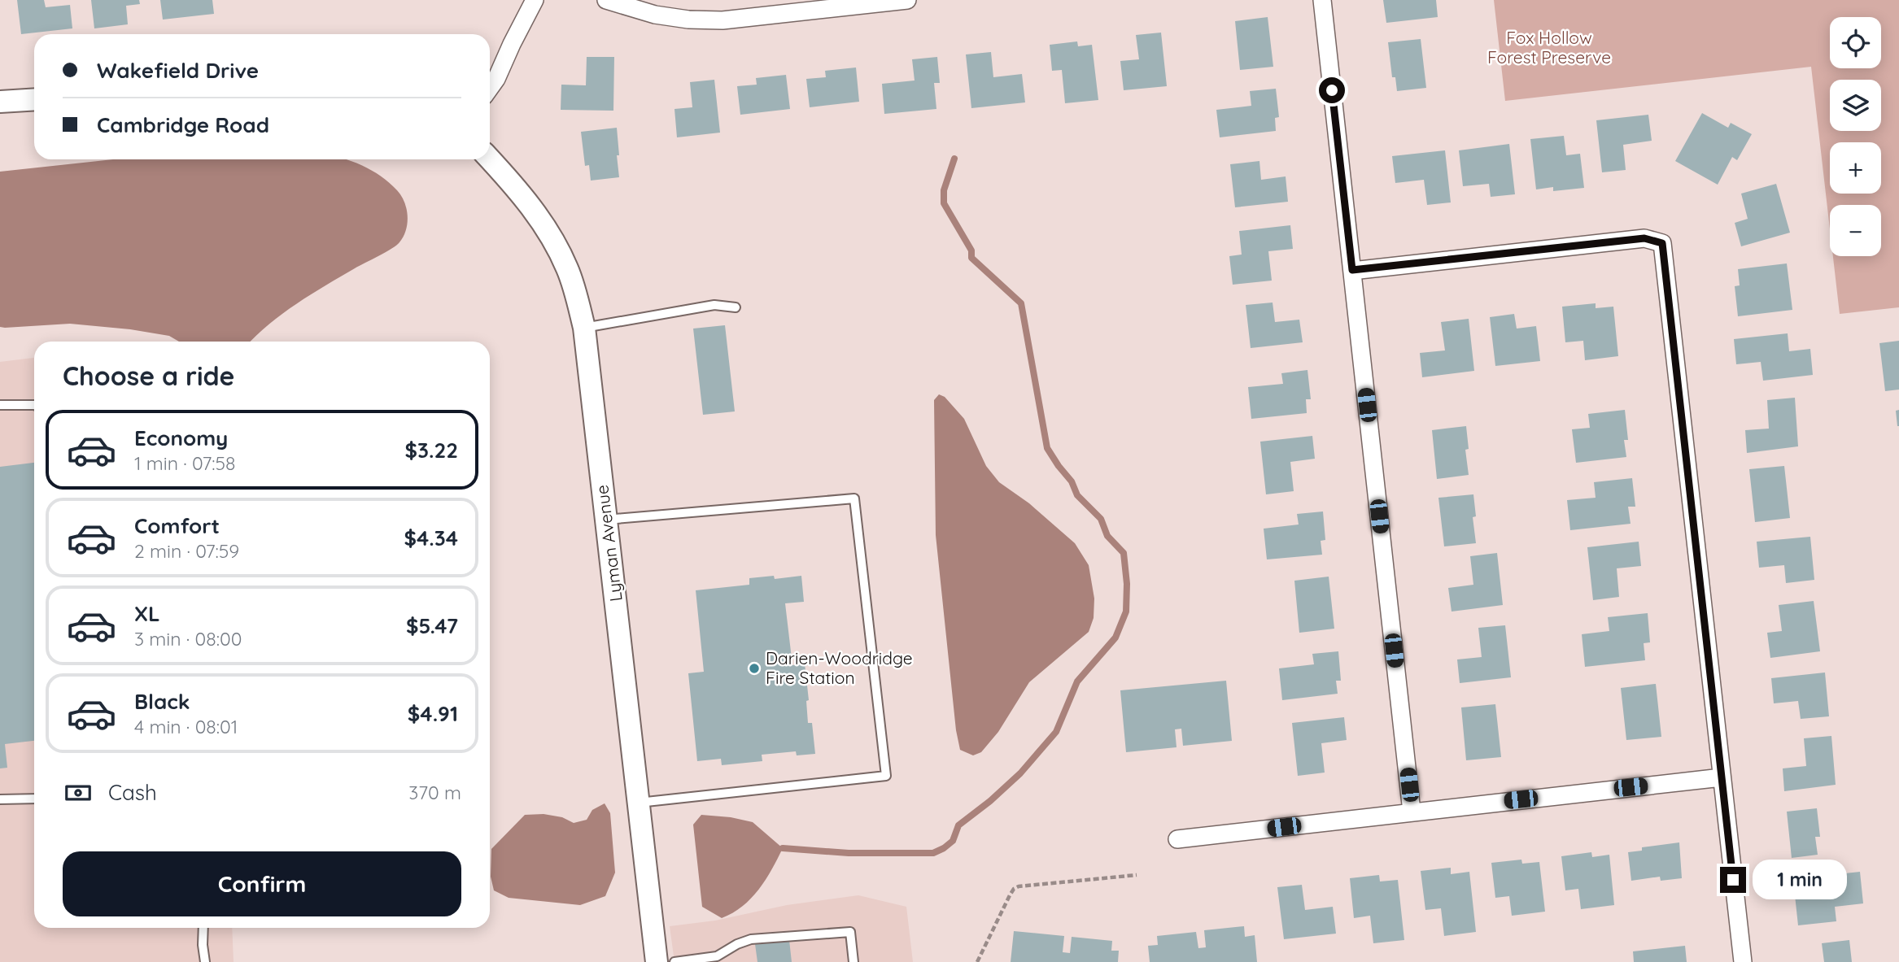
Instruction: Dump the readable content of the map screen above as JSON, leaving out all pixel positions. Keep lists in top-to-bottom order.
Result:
{
  "streets": {
    "street": ["Lyman Avenue"]
  },
  "parks": ["Fox Hollow Forest Preserve"],
  "places": ["Darien-Woodridge Fire Station"],
  "page": {
    "map_buttons": ["+", "−"],
    "banner": ["Wakefield Drive", "Cambridge Road"],
    "heading": "Choose a ride",
    "list": [
      {
        "name": "Economy",
        "note": "1 min · 07:58",
        "value": "$3.22"
      },
      {
        "name": "Comfort",
        "note": "2 min · 07:59",
        "value": "$4.34"
      },
      {
        "name": "XL",
        "note": "3 min · 08:00",
        "value": "$5.47"
      },
      {
        "name": "Black",
        "note": "4 min · 08:01",
        "value": "$4.91"
      }
    ],
    "pay": ["Cash", "370 m"],
    "buttons": "Confirm",
    "bubble": "1 min"
  }
}
